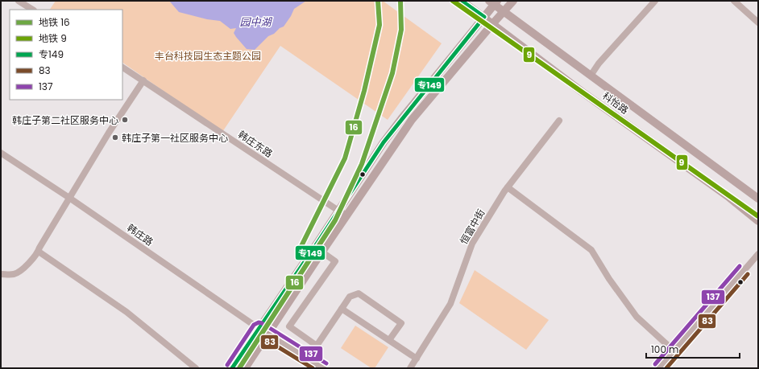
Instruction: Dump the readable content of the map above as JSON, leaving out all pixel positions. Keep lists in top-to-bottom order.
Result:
{
  "streets": {
    "main road": ["科怡路"],
    "street": ["韩庄东路", "恒富中街", "韩庄路"]
  },
  "water": ["园中湖"],
  "parks": ["丰台科技园生态主题公园"],
  "places": ["韩庄子第二社区服务中心", "韩庄子第一社区服务中心"],
  "lines": [
    "metro line 16",
    "metro line 9",
    "transit line 专149",
    "transit line 137",
    "transit line 83"
  ],
  "legend": [
    "地铁 16",
    "地铁 9",
    "专149",
    "83",
    "137"
  ],
  "scale_bar": "100 m"
}
